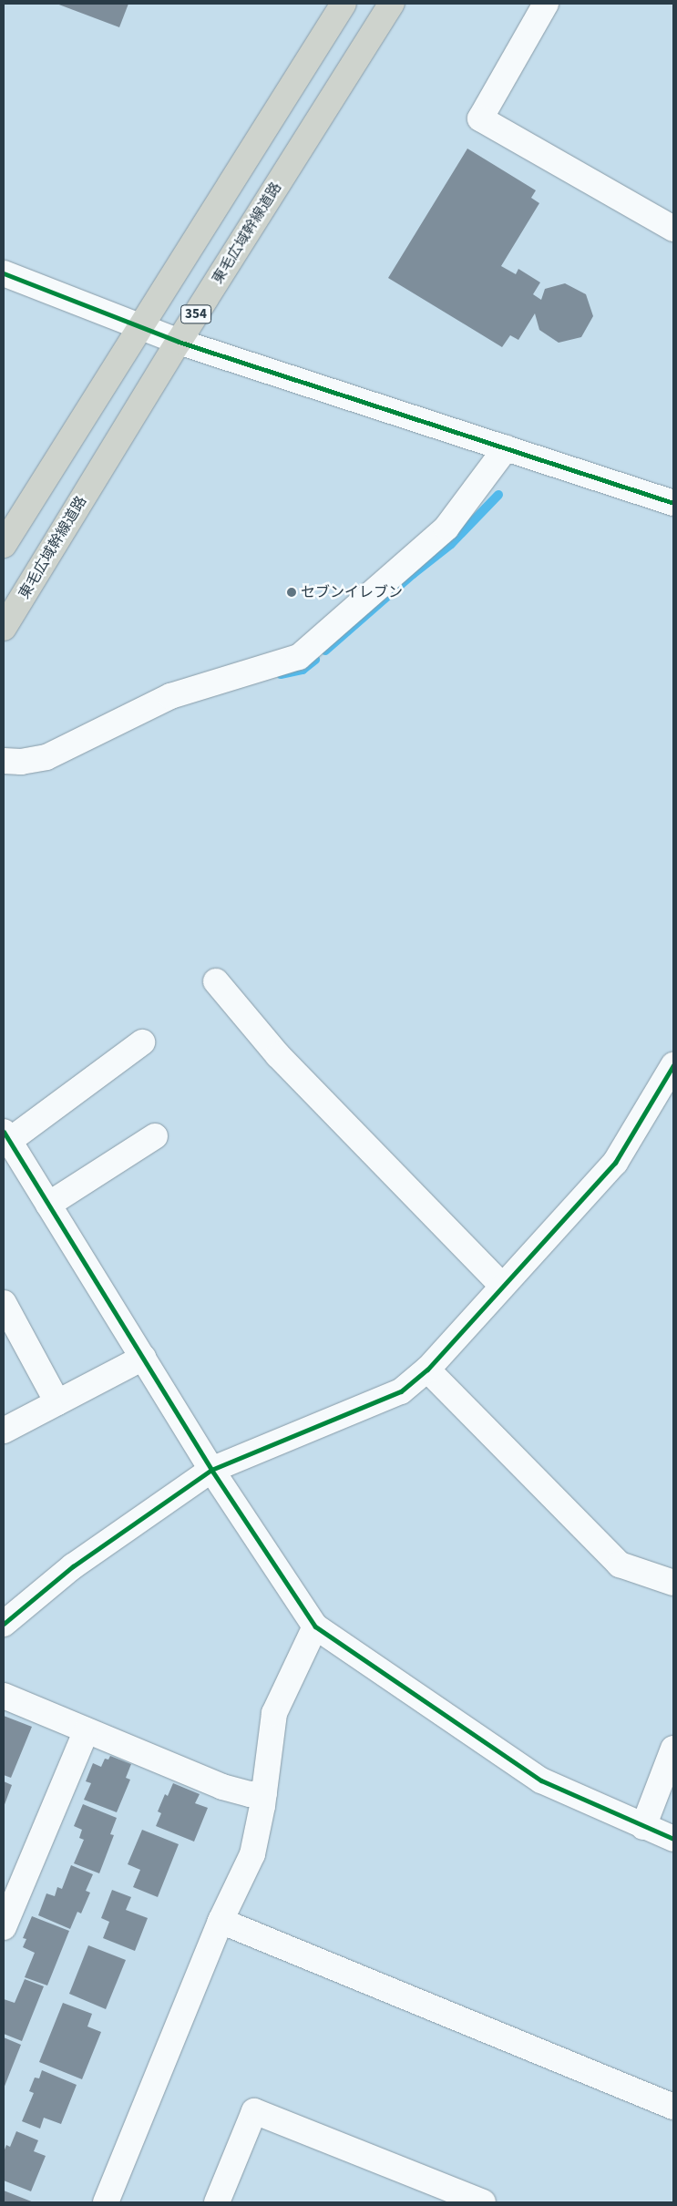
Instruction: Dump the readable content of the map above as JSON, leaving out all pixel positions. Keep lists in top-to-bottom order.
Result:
{
  "streets": {
    "highway": ["東毛広域幹線道路", "354"]
  },
  "places": ["セブンイレブン"]
}
